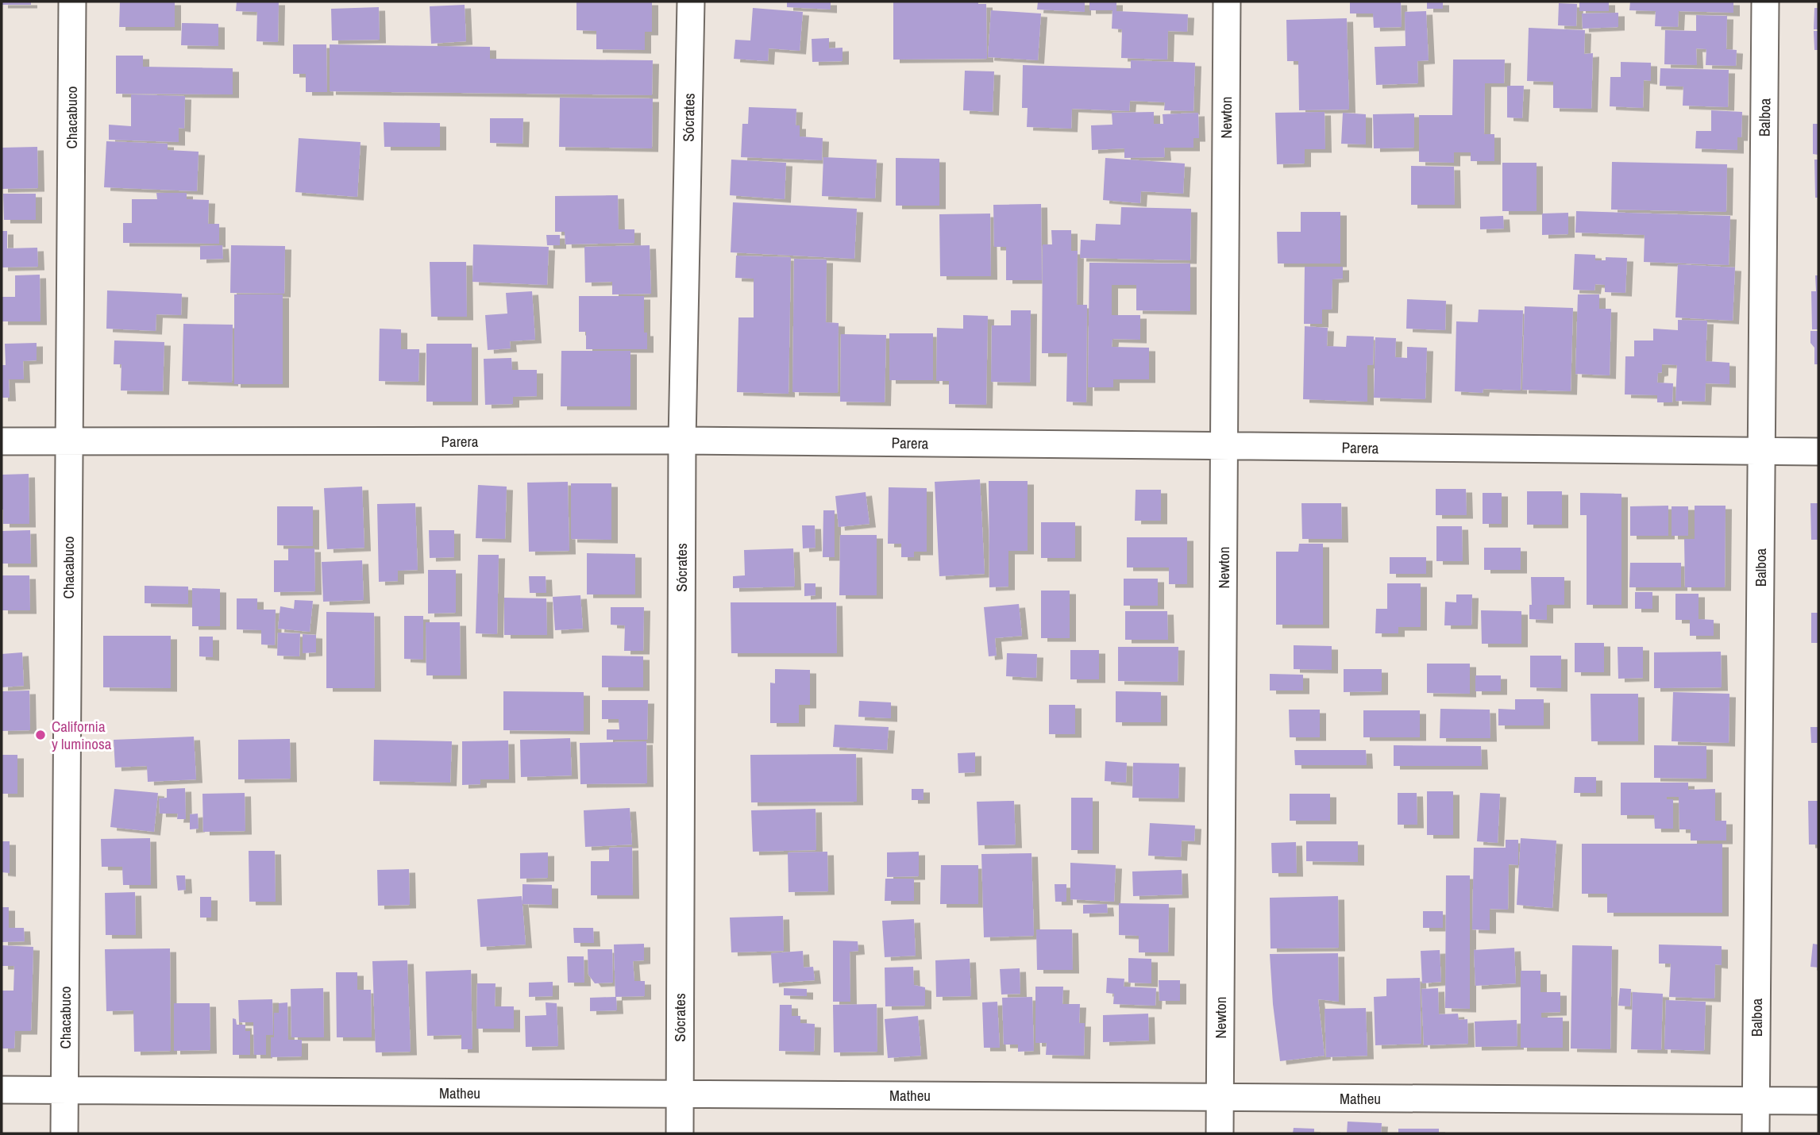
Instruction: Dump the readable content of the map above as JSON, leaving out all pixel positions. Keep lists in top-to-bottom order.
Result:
{
  "streets": {
    "street": [
      "Chacabuco",
      "Sócrates",
      "Newton",
      "Balboa",
      "Parera",
      "Matheu"
    ]
  },
  "crossings": [
    ["Chacabuco", "Parera"],
    ["Chacabuco", "Matheu"],
    ["Sócrates", "Parera"],
    ["Sócrates", "Matheu"],
    ["Newton", "Parera"],
    ["Newton", "Matheu"],
    ["Balboa", "Parera"],
    ["Balboa", "Matheu"]
  ],
  "places": ["California y luminosa"]
}
